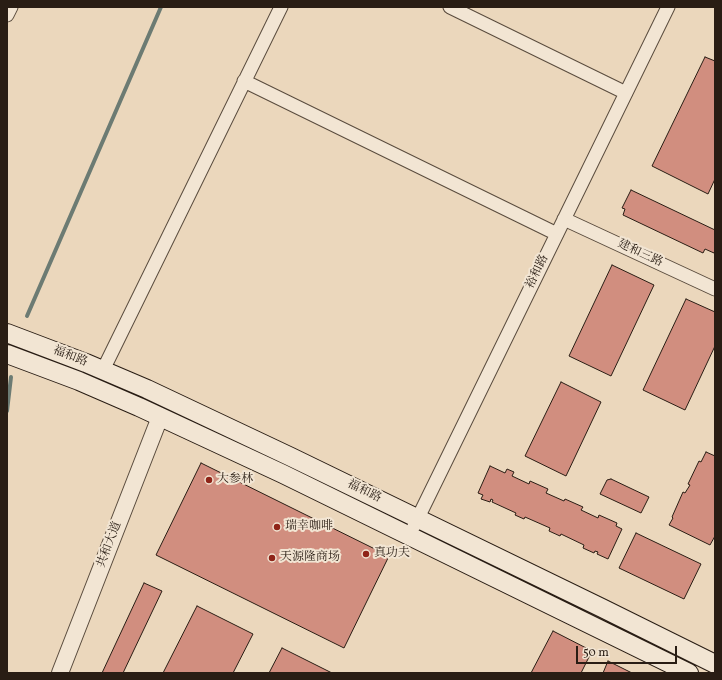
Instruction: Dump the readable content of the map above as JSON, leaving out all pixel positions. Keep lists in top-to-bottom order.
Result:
{
  "streets": {
    "main road": ["福和路"],
    "street": ["建和三路", "裕和路", "共和大道"]
  },
  "crossings": [
    ["建和三路", "裕和路"],
    ["裕和路", "福和路"],
    ["福和路", "共和大道"]
  ],
  "places": [
    "大参林",
    "瑞幸咖啡",
    "真功夫",
    "天源隆商场"
  ],
  "scale_bar": "50 m"
}
